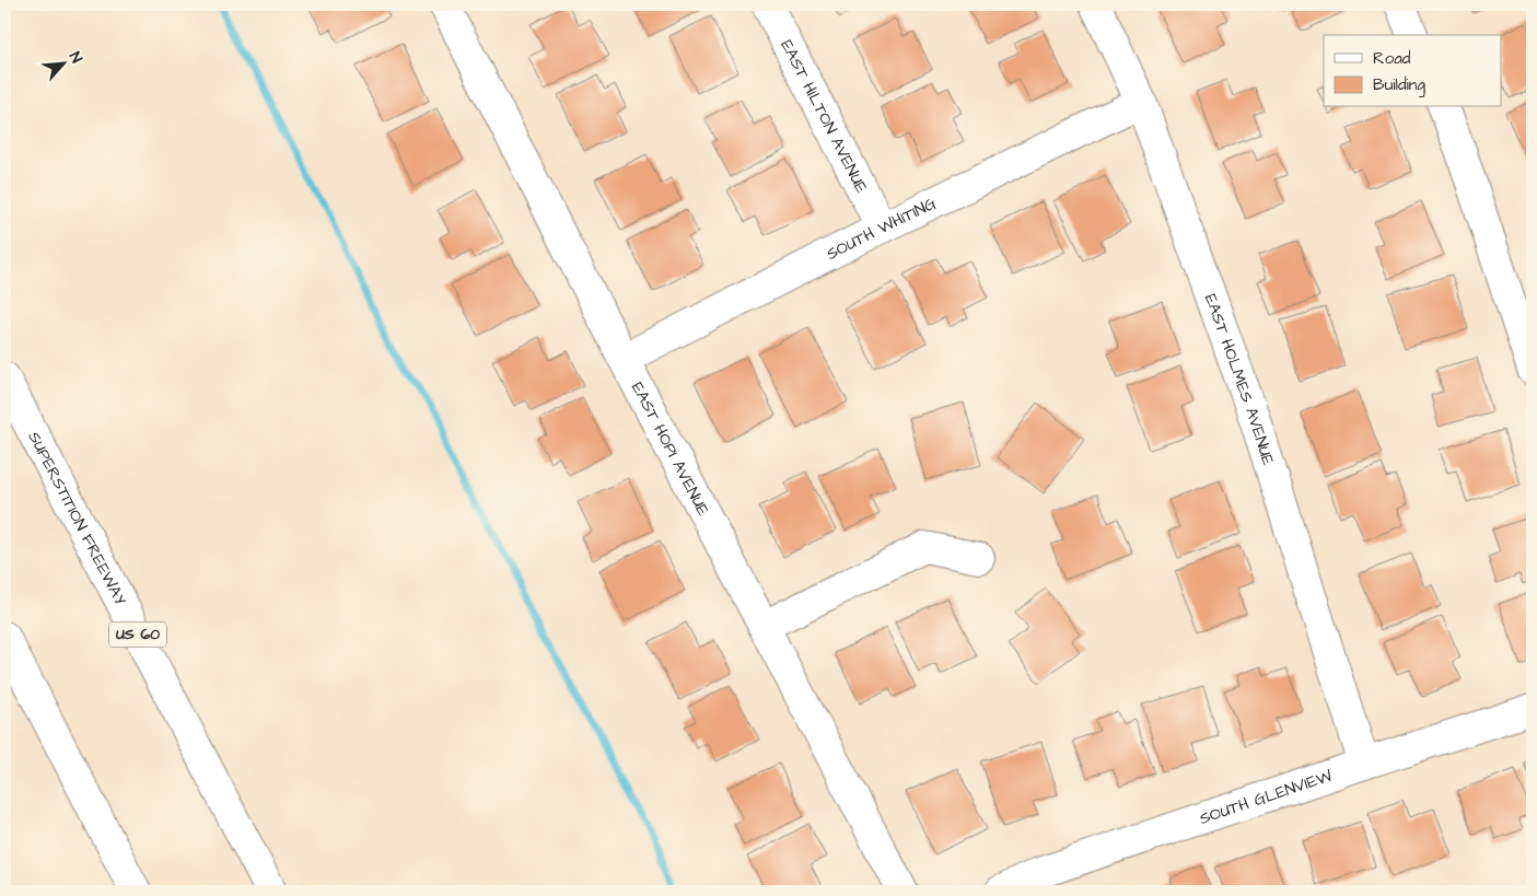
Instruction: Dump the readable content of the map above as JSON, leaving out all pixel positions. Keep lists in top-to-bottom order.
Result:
{
  "streets": {
    "main road": [
      "EAST HILTON AVENUE",
      "SOUTH WHITING",
      "EAST HOLMES AVENUE",
      "EAST HOPI AVENUE",
      "SUPERSTITION FREEWAY",
      "US 60",
      "SOUTH GLENVIEW"
    ]
  },
  "crossings": [
    ["EAST HILTON AVENUE", "SOUTH WHITING"],
    ["SOUTH WHITING", "EAST HOLMES AVENUE"],
    ["SOUTH WHITING", "EAST HOPI AVENUE"],
    ["EAST HOLMES AVENUE", "SOUTH GLENVIEW"]
  ],
  "legend": ["Road", "Building"],
  "north": "top right"
}
